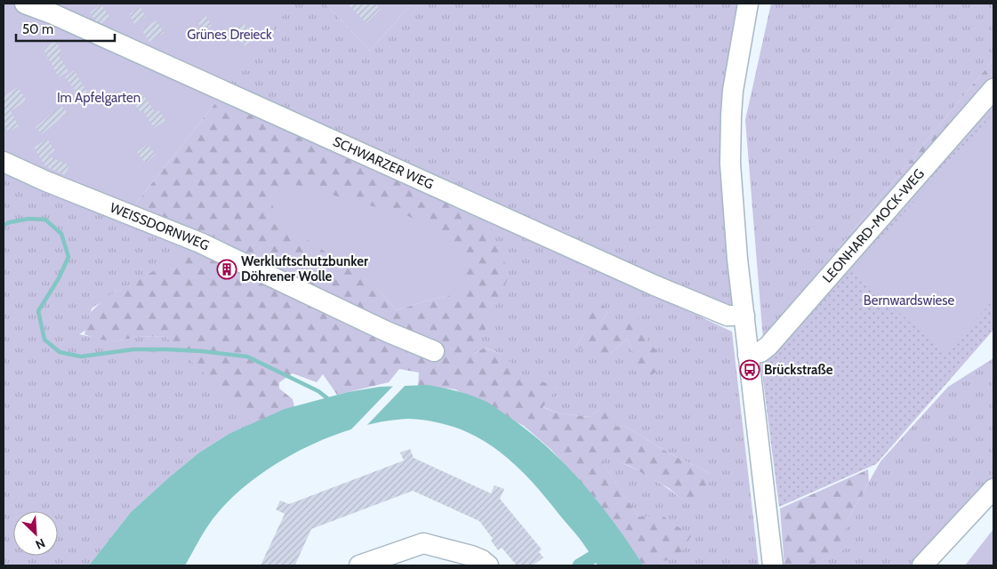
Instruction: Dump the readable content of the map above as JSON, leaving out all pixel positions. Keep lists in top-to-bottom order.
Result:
{
  "streets": {
    "street": ["SCHWARZER WEG", "LEONHARD-MOCK-WEG", "WEISSDORNWEG"]
  },
  "parks": ["Grünes Dreieck", "Im Apfelgarten", "Bernwardswiese"],
  "places": {
    "building": ["Werkluftschutzbunker Döhrener Wolle"],
    "bus stop": ["Brückstraße"]
  },
  "scale_bar": "50 m",
  "north": "bottom right"
}
